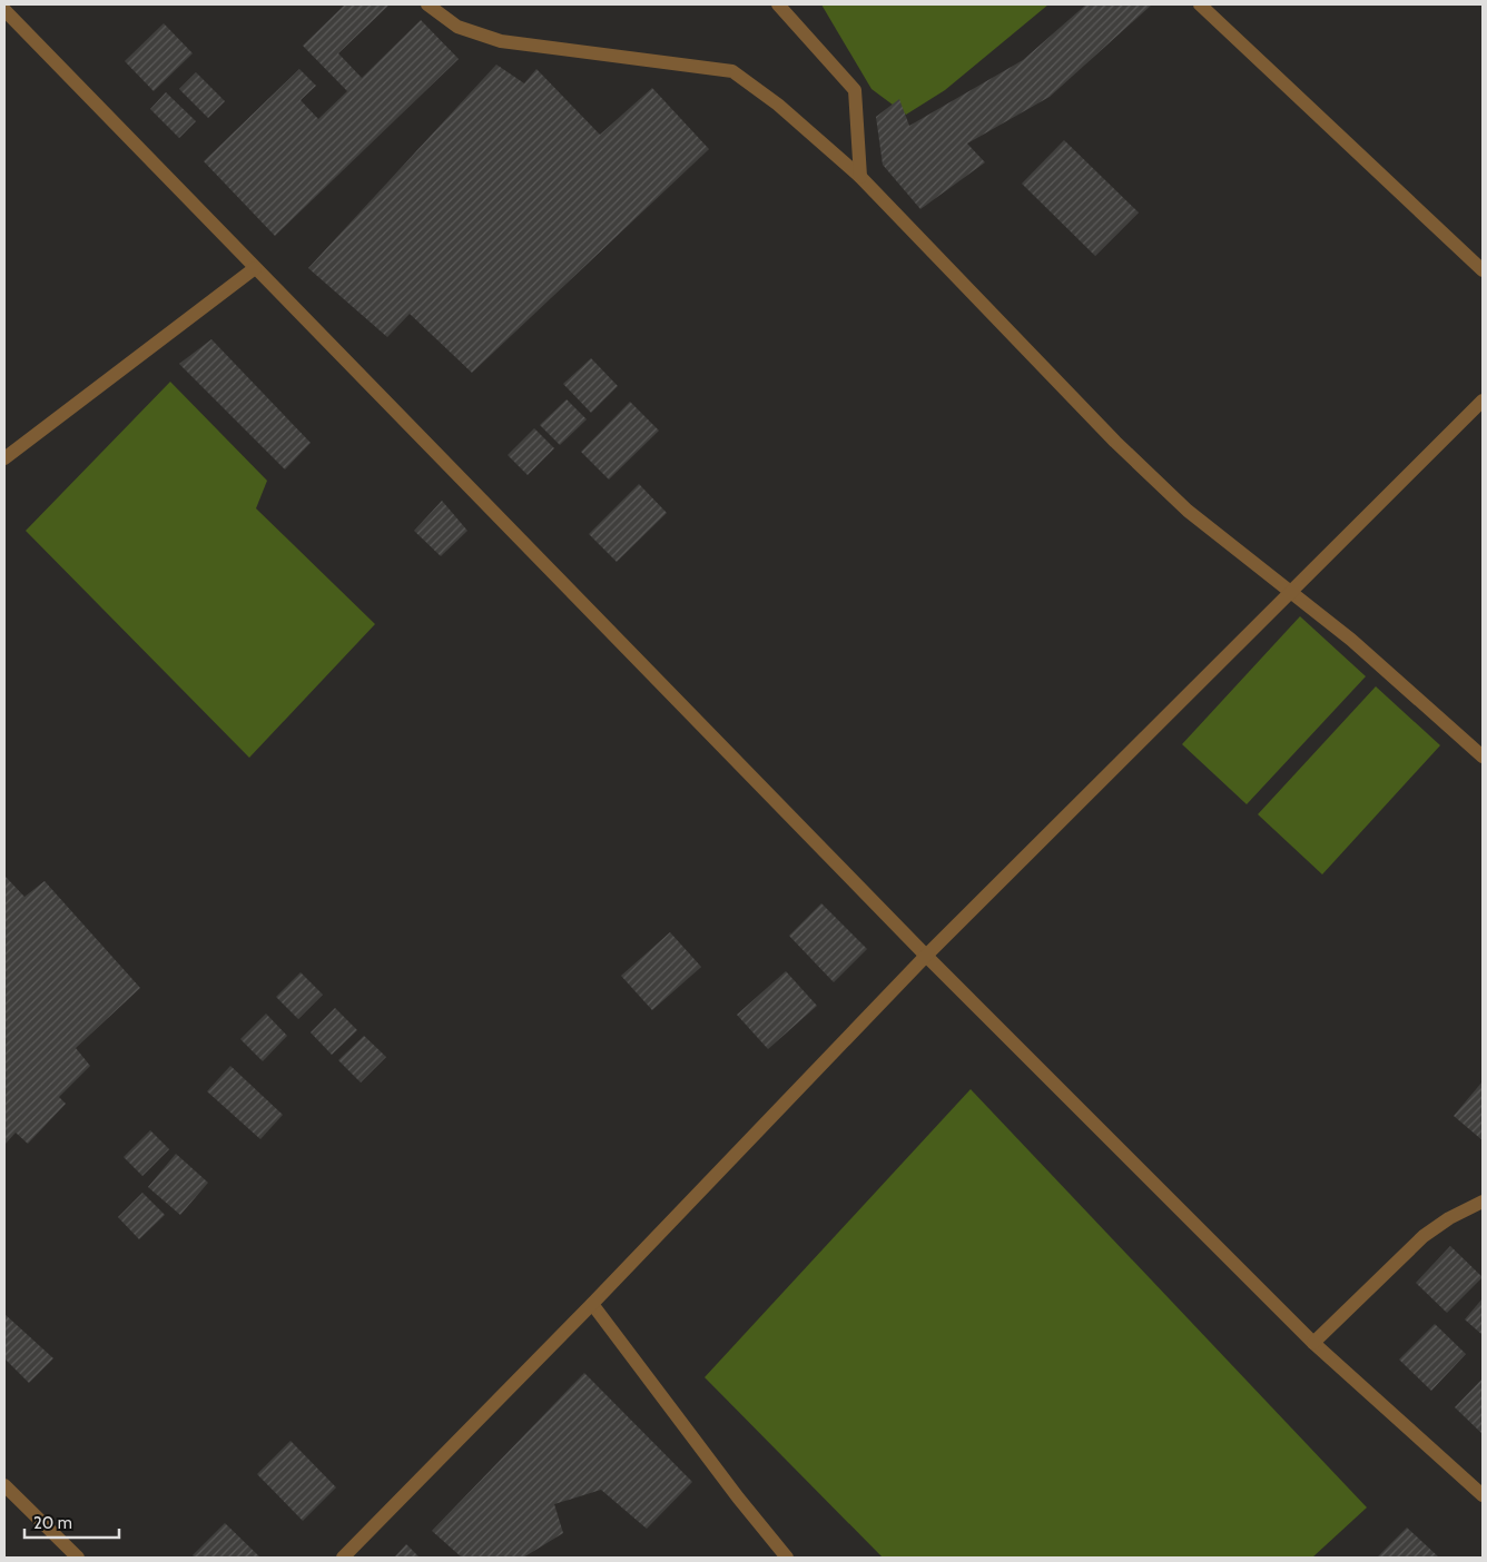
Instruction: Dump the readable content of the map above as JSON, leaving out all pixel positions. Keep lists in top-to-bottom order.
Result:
{
  "scale_bar": "20 m"
}
